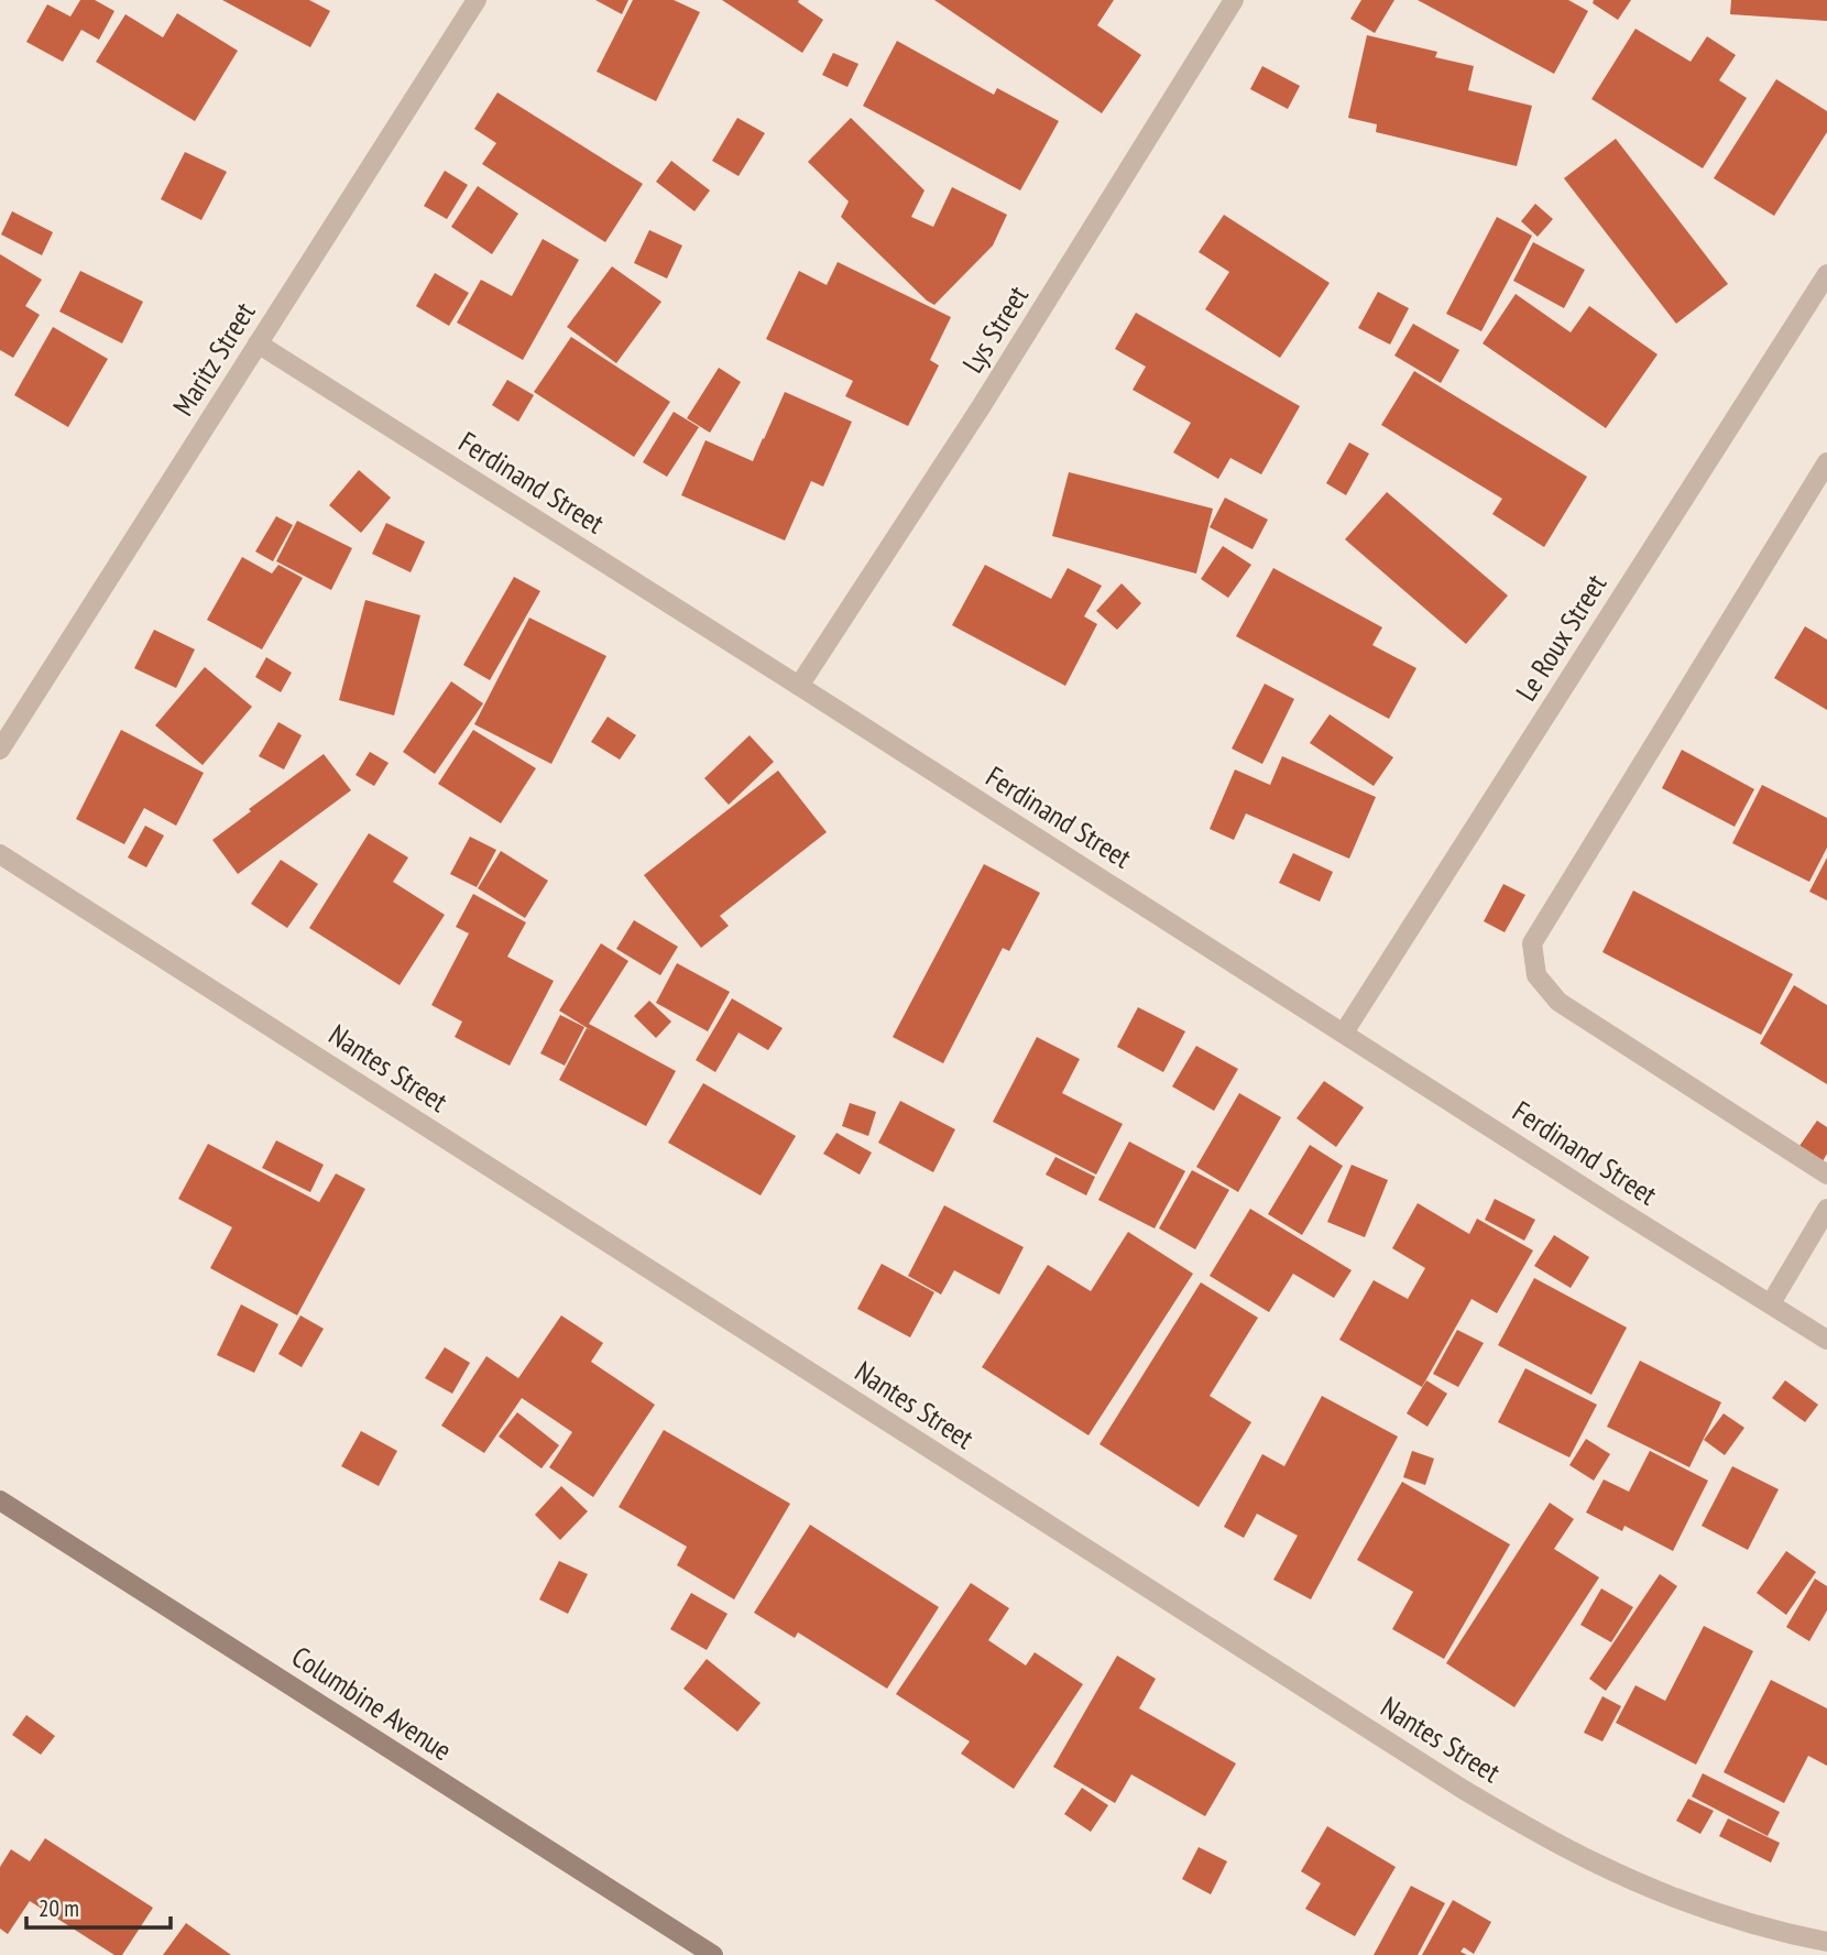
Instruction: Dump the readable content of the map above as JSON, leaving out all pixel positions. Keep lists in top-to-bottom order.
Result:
{
  "streets": {
    "main road": ["Columbine Avenue"],
    "street": [
      "Lys Street",
      "Maritz Street",
      "Ferdinand Street",
      "Le Roux Street",
      "Nantes Street"
    ]
  },
  "crossings": [
    ["Lys Street", "Ferdinand Street"],
    ["Maritz Street", "Ferdinand Street"],
    ["Ferdinand Street", "Le Roux Street"]
  ],
  "scale_bar": "20 m"
}
